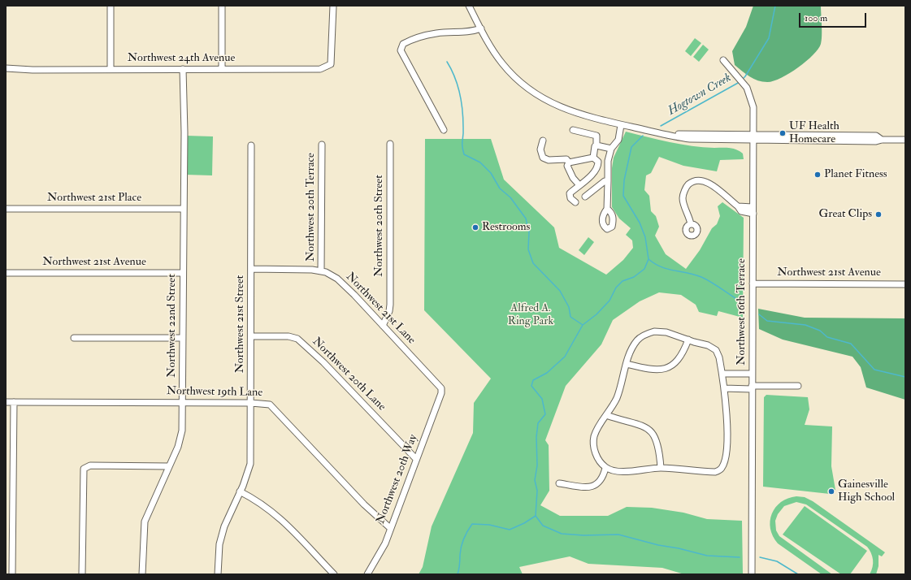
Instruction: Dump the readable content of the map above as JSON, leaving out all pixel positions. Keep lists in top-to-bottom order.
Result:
{
  "streets": {
    "street": [
      "Northwest 24th Avenue",
      "Northwest 21st Place",
      "Northwest 20th Terrace",
      "Northwest 20th Street",
      "Northwest 21st Avenue",
      "Northwest 21st Lane",
      "Northwest 16th Terrace",
      "Northwest 21st Street",
      "Northwest 22nd Street",
      "Northwest 20th Lane",
      "Northwest 19th Lane",
      "Northwest 20th Way"
    ]
  },
  "crossings": [
    ["Northwest 24th Avenue", "Northwest 22nd Street"],
    ["Northwest 21st Place", "Northwest 22nd Street"],
    ["Northwest 20th Terrace", "Northwest 21st Lane"],
    ["Northwest 20th Street", "Northwest 21st Lane"],
    ["Northwest 21st Avenue", "Northwest 16th Terrace"],
    ["Northwest 21st Avenue", "Northwest 22nd Street"],
    ["Northwest 21st Lane", "Northwest 21st Street"],
    ["Northwest 21st Lane", "Northwest 20th Way"],
    ["Northwest 21st Street", "Northwest 20th Lane"],
    ["Northwest 21st Street", "Northwest 19th Lane"],
    ["Northwest 22nd Street", "Northwest 19th Lane"],
    ["Northwest 20th Lane", "Northwest 20th Way"],
    ["Northwest 19th Lane", "Northwest 20th Way"]
  ],
  "water": ["Hogtown Creek"],
  "parks": ["Alfred A. Ring Park"],
  "places": [
    "UF Health Homecare",
    "Planet Fitness",
    "Great Clips",
    "Restrooms",
    "Gainesville High School"
  ],
  "scale_bar": "100 m"
}
